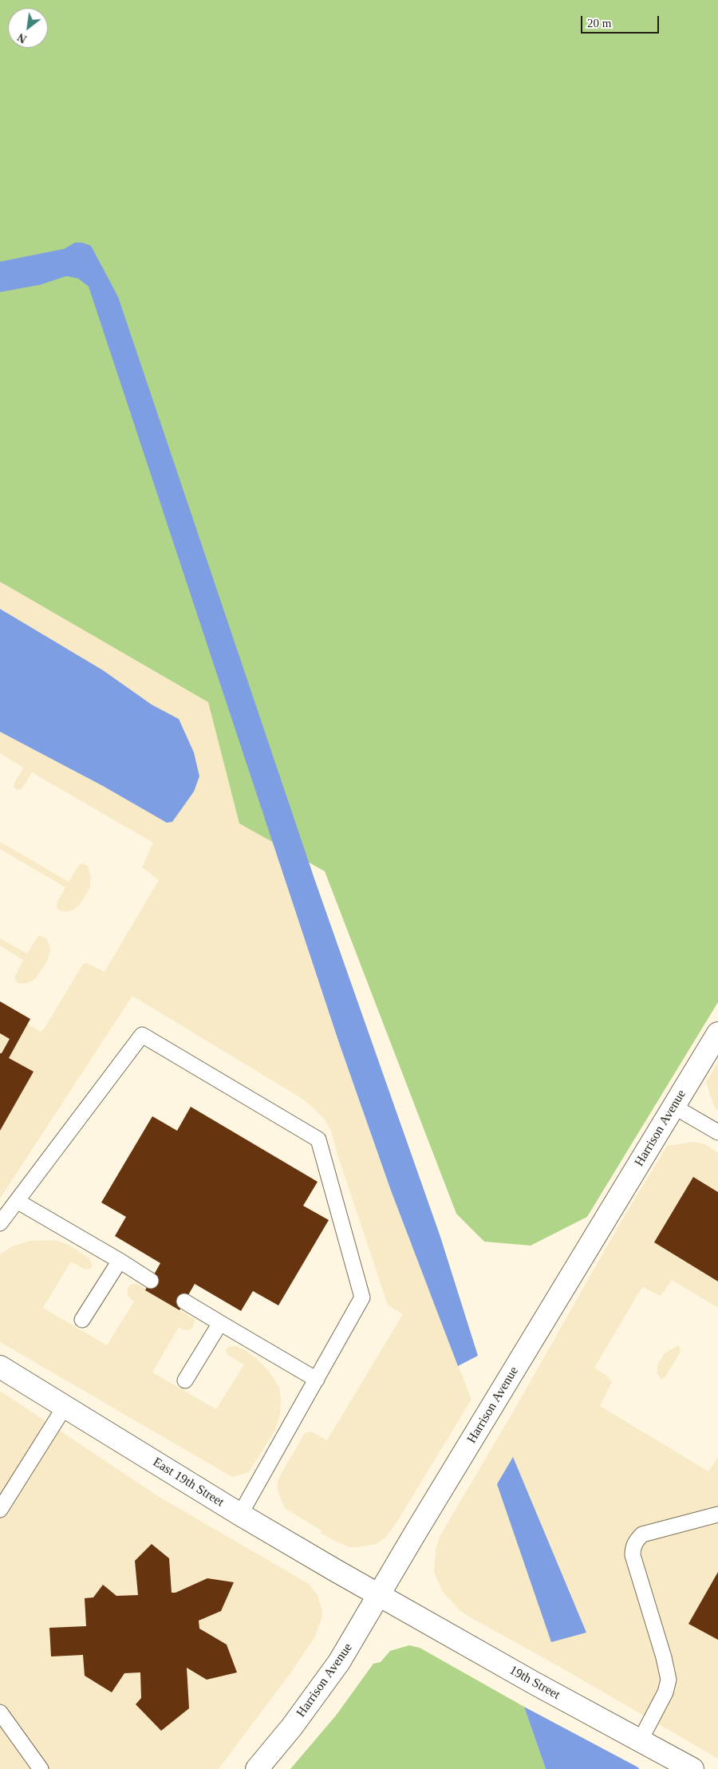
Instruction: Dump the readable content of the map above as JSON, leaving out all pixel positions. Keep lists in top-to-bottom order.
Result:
{
  "streets": {
    "street": ["Harrison Avenue", "East 19th Street", "19th Street"]
  },
  "crossings": [
    ["Harrison Avenue", "East 19th Street"],
    ["Harrison Avenue", "19th Street"],
    ["East 19th Street", "19th Street"]
  ],
  "scale_bar": "20 m",
  "north": "bottom left"
}
